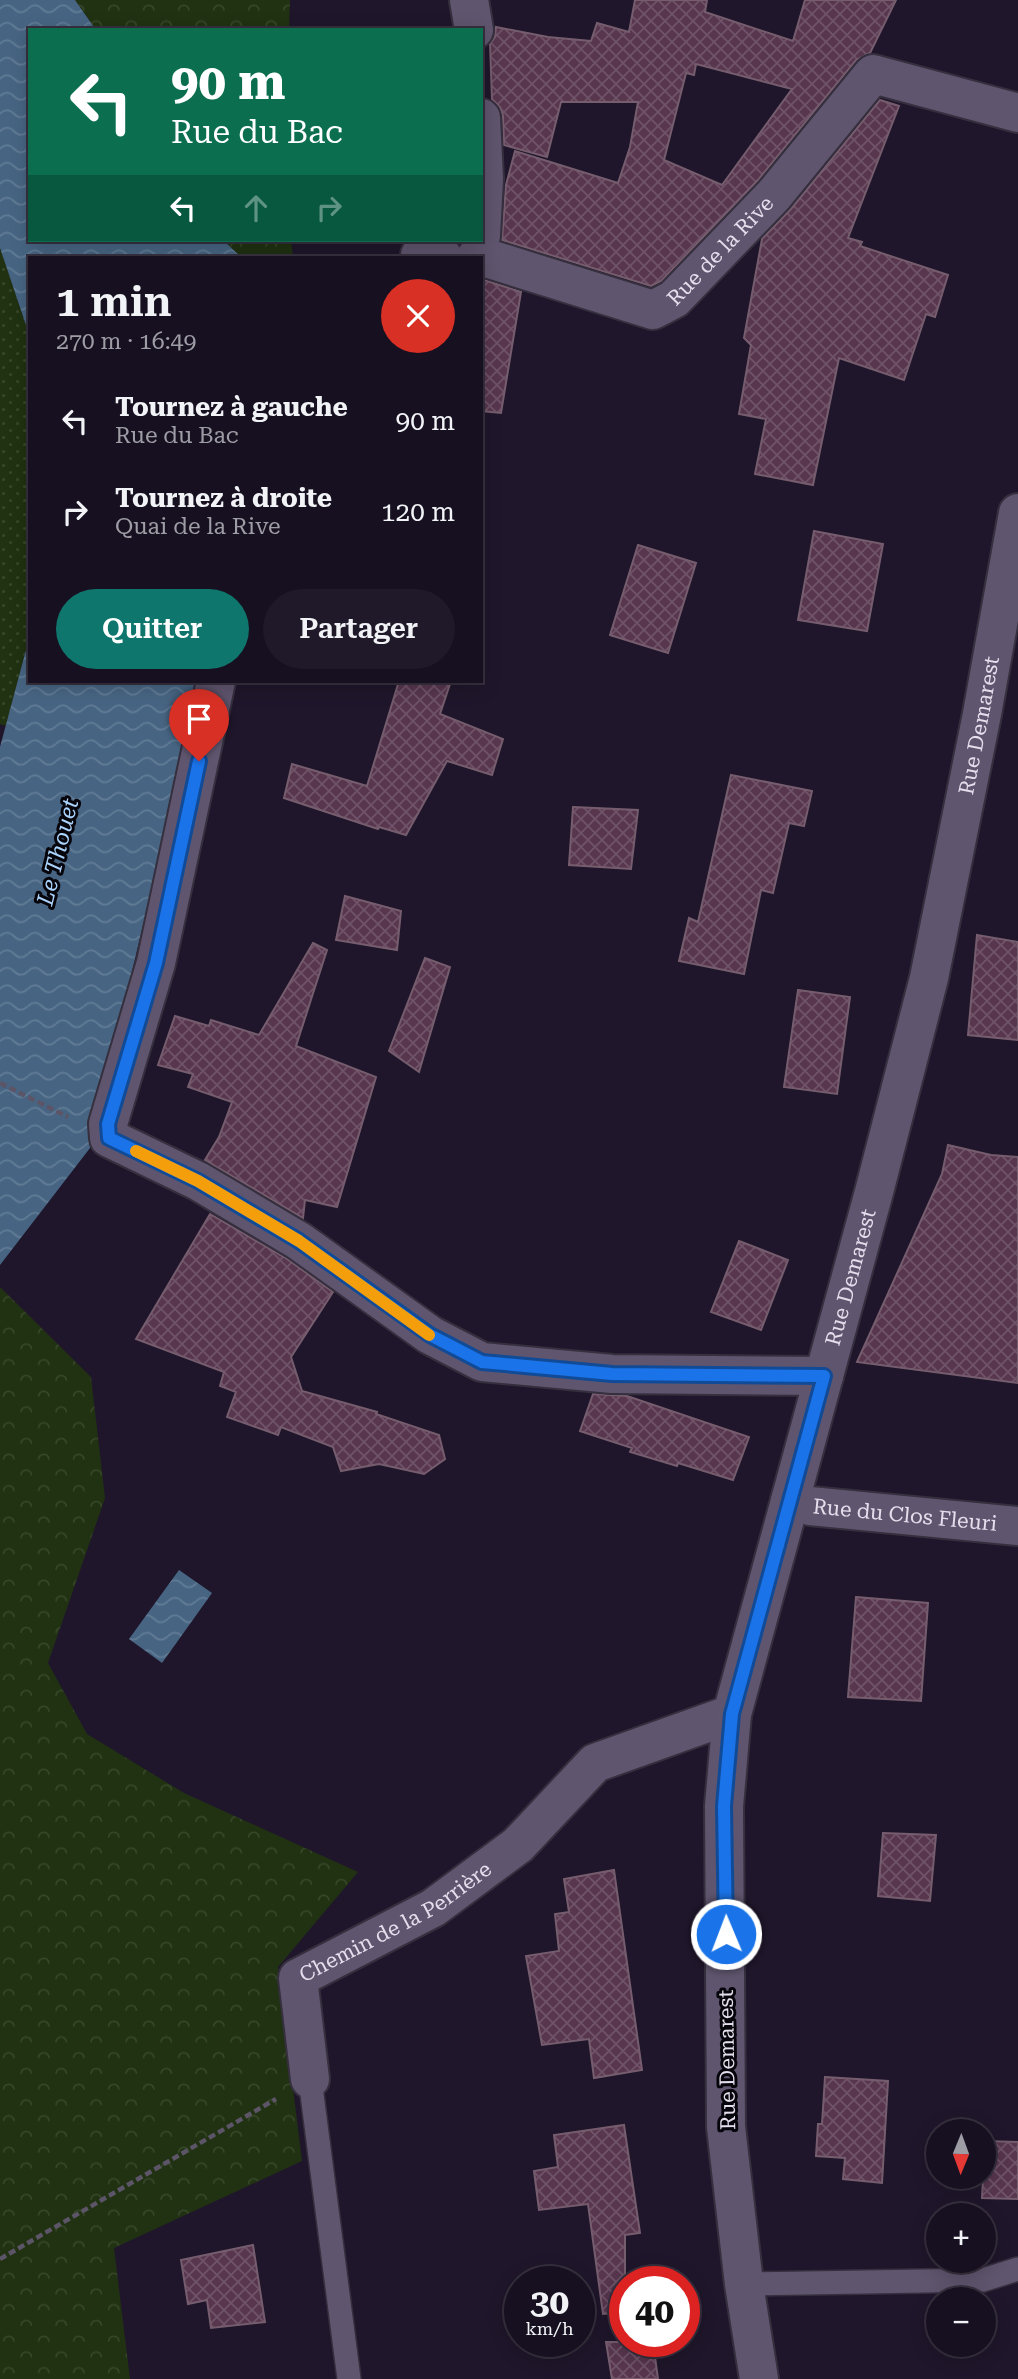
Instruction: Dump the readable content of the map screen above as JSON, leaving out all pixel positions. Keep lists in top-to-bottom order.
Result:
{
  "streets": {
    "street": [
      "Rue de la Rive",
      "Rue Demarest",
      "Rue du Clos Fleuri",
      "Chemin de la Perrière"
    ]
  },
  "crossings": [
    ["Rue Demarest", "Rue du Clos Fleuri"],
    ["Rue Demarest", "Chemin de la Perrière"]
  ],
  "water": ["Le Thouet"],
  "north": "bottom",
  "page": {
    "turn": ["90 m", "Rue du Bac"],
    "heading": ["1 min", "270 m · 16:49"],
    "list": [
      {
        "name": "Tournez à gauche",
        "note": "Rue du Bac",
        "value": "90 m"
      },
      {
        "name": "Tournez à droite",
        "note": "Quai de la Rive",
        "value": "120 m"
      }
    ],
    "buttons": ["Quitter", "Partager"],
    "map_buttons": ["+", "−"],
    "speed": "30 km/h",
    "limit": "40"
  }
}
